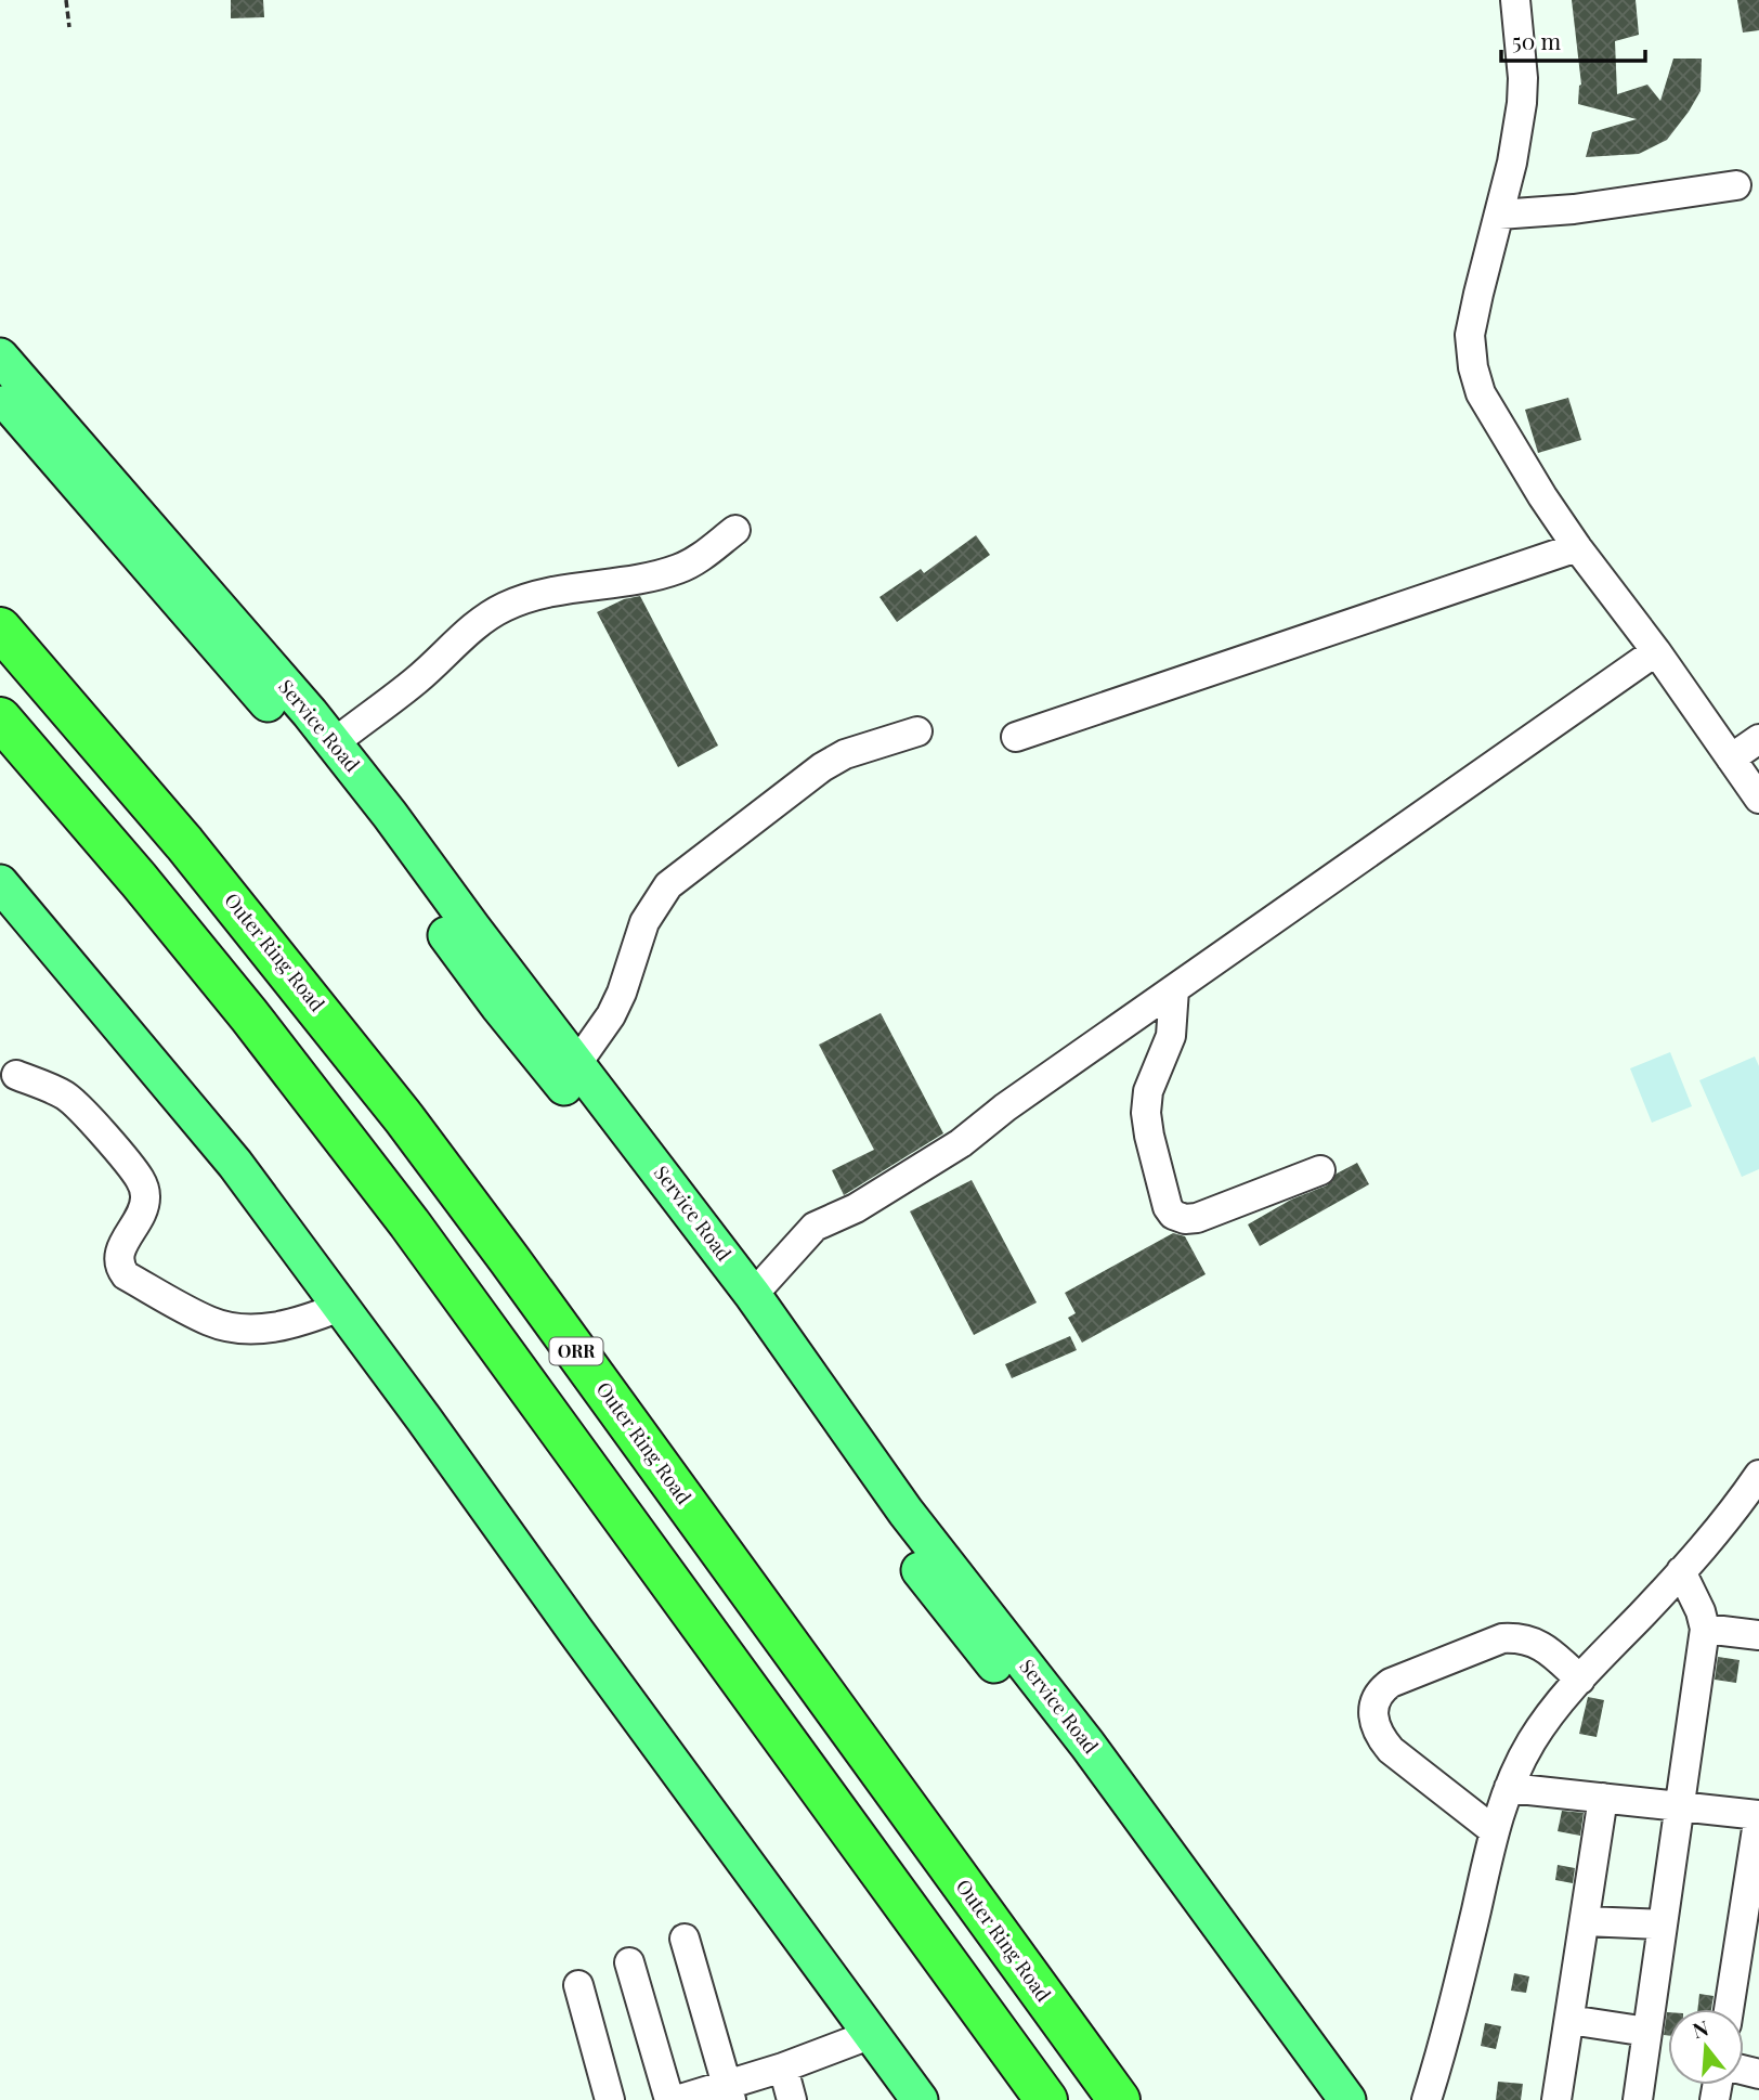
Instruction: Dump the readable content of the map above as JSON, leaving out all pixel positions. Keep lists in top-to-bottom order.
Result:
{
  "streets": {
    "highway": ["Outer Ring Road", "ORR"],
    "main road": ["Service Road"]
  },
  "scale_bar": "50 m",
  "north": "top"
}
